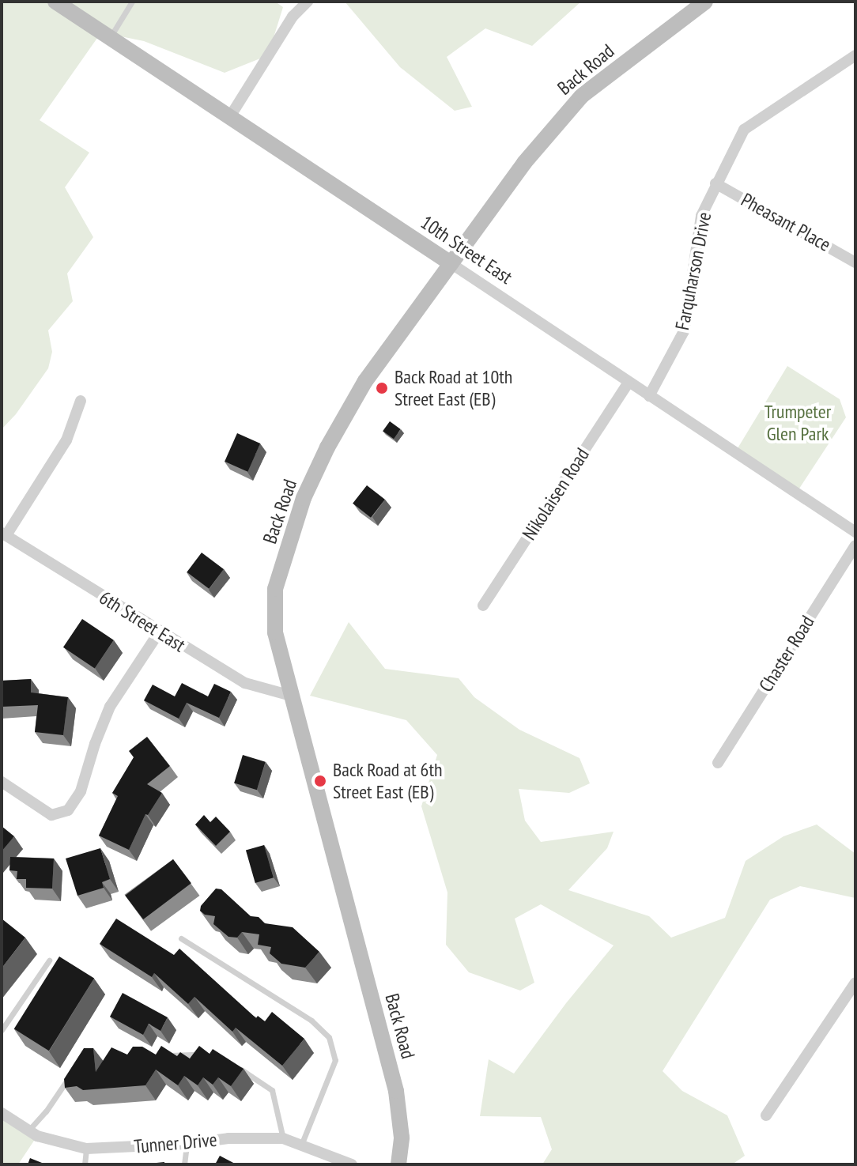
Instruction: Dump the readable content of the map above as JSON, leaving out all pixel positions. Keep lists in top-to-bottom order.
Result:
{
  "streets": {
    "street": [
      "Back Road",
      "Pheasant Place",
      "10th Street East",
      "Farquharson Drive",
      "Nikolaisen Road",
      "6th Street East",
      "Chaster Road",
      "Tunner Drive"
    ]
  },
  "crossings": [
    ["Back Road", "10th Street East"],
    ["Back Road", "6th Street East"],
    ["Pheasant Place", "Farquharson Drive"],
    ["10th Street East", "Farquharson Drive"],
    ["10th Street East", "Nikolaisen Road"]
  ],
  "parks": ["Trumpeter Glen Park"],
  "places": ["Back Road at 10th Street East (EB)", "Back Road at 6th Street East (EB)"]
}
